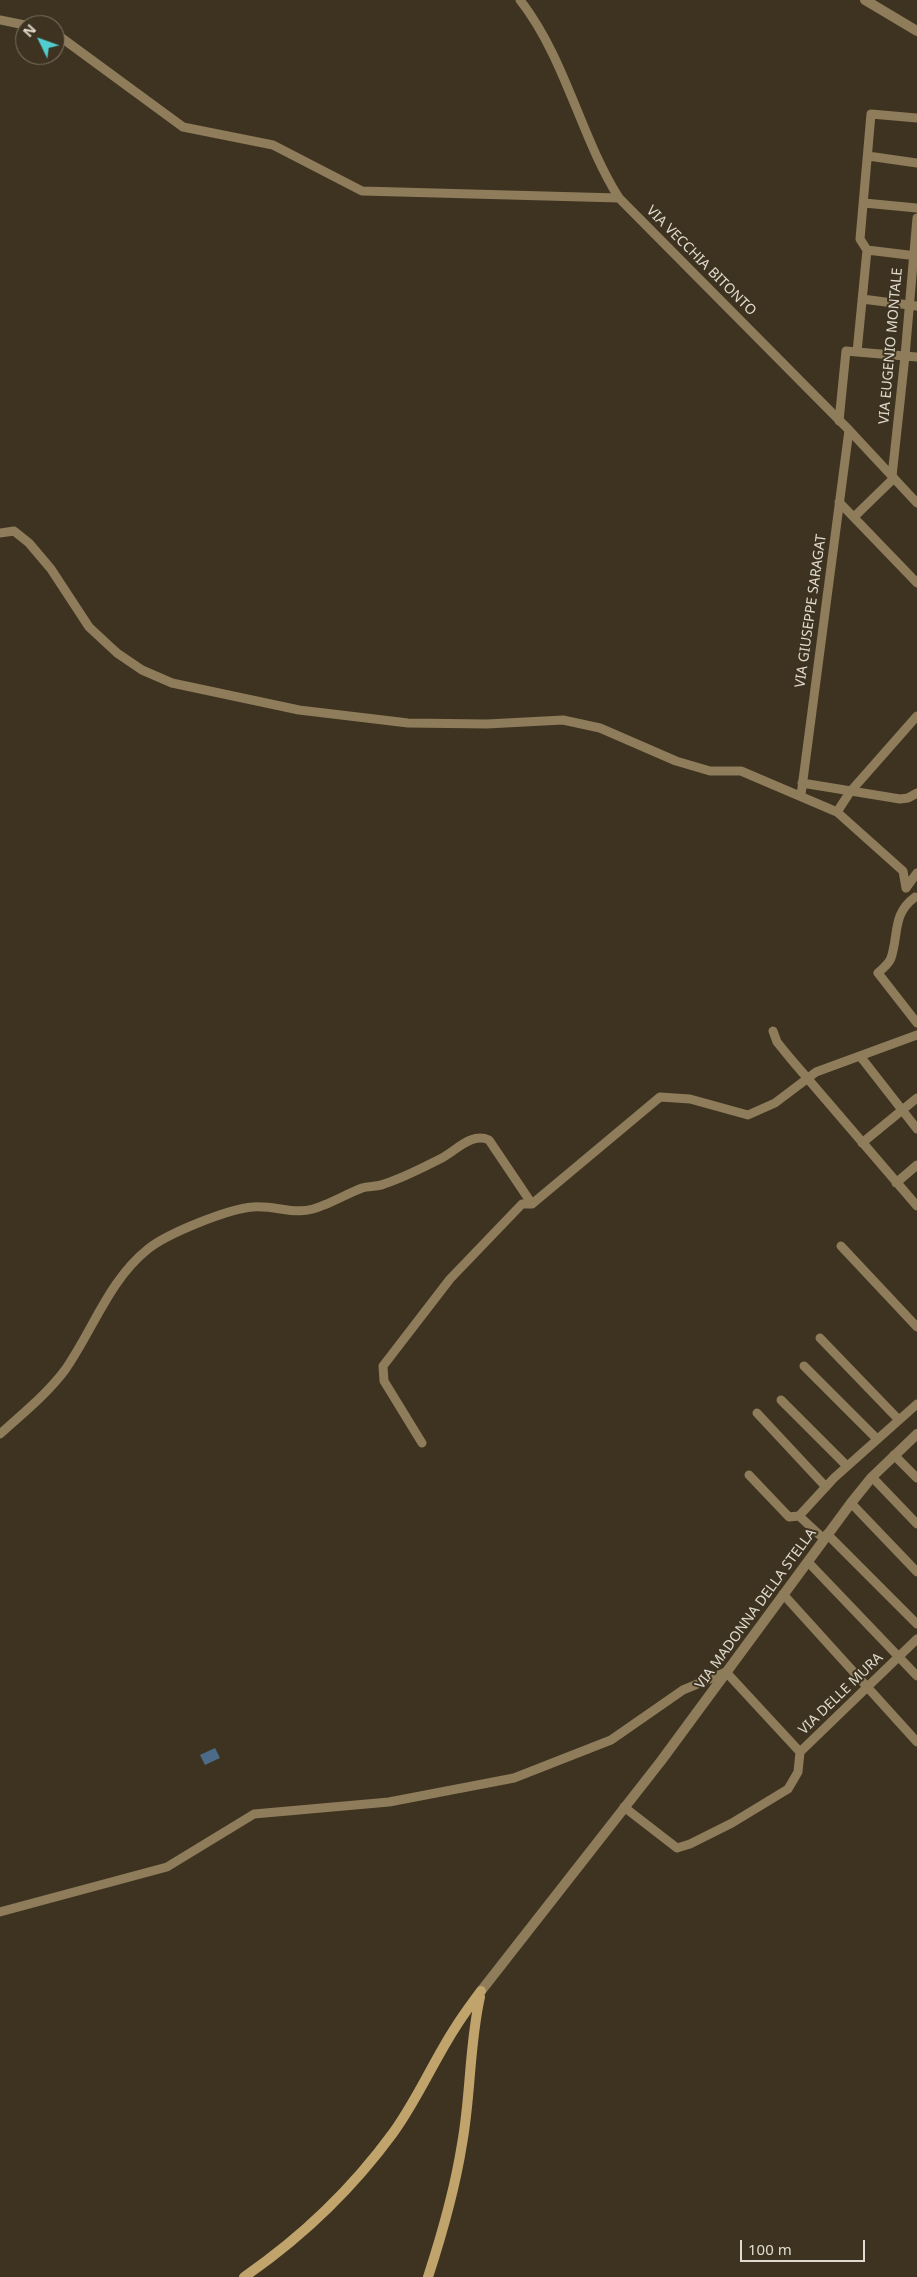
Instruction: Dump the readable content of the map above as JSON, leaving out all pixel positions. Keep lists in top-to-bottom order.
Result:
{
  "streets": {
    "street": [
      "VIA VECCHIA BITONTO",
      "VIA EUGENIO MONTALE",
      "VIA GIUSEPPE SARAGAT",
      "VIA MADONNA DELLA STELLA",
      "VIA DELLE MURA"
    ]
  },
  "crossings": [
    ["VIA VECCHIA BITONTO", "VIA EUGENIO MONTALE"],
    ["VIA VECCHIA BITONTO", "VIA GIUSEPPE SARAGAT"],
    ["VIA MADONNA DELLA STELLA", "VIA DELLE MURA"]
  ],
  "scale_bar": "100 m",
  "north": "top left"
}
